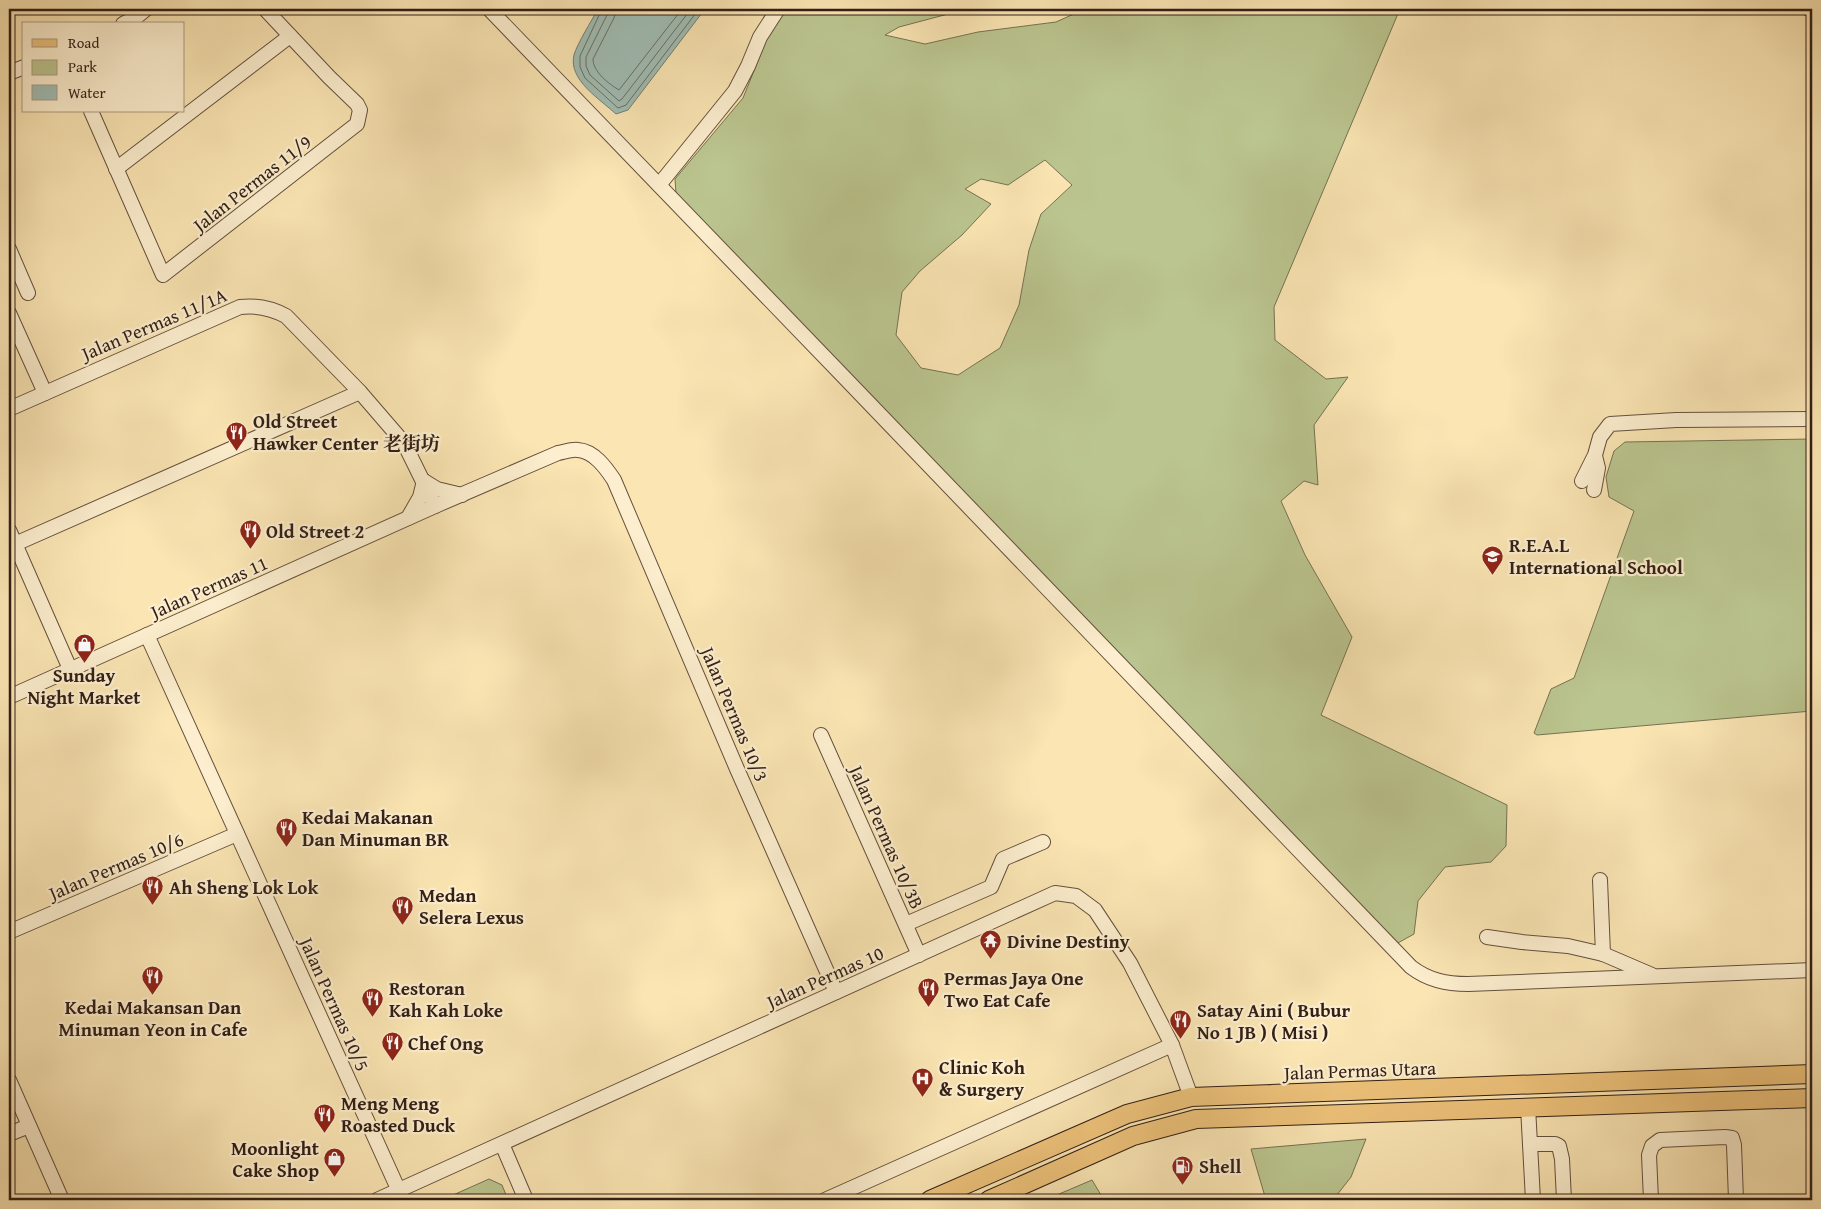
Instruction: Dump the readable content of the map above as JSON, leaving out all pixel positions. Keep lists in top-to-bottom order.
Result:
{
  "streets": {
    "main road": ["Jalan Permas Utara"],
    "street": [
      "Jalan Permas 11/9",
      "Jalan Permas 11/1A",
      "Jalan Permas 11",
      "Jalan Permas 10/3",
      "Jalan Permas 10/3B",
      "Jalan Permas 10/6",
      "Jalan Permas 10",
      "Jalan Permas 10/5"
    ]
  },
  "crossings": [
    ["Jalan Permas 11/1A", "Jalan Permas 11"],
    ["Jalan Permas 11", "Jalan Permas 10/3"],
    ["Jalan Permas 11", "Jalan Permas 10/5"],
    ["Jalan Permas 10/3", "Jalan Permas 10"],
    ["Jalan Permas 10/3B", "Jalan Permas 10"],
    ["Jalan Permas 10/6", "Jalan Permas 10/5"],
    ["Jalan Permas 10", "Jalan Permas 10/5"],
    ["Jalan Permas 10", "Jalan Permas Utara"]
  ],
  "places": {
    "restaurant": [
      "Old Street Hawker Center 老街坊",
      "Old Street 2",
      "Kedai Makanan Dan Minuman BR",
      "Ah Sheng Lok Lok",
      "Medan Selera Lexus",
      "Kedai Makansan Dan Minuman Yeon in Cafe",
      "Permas Jaya One Two Eat Cafe",
      "Restoran Kah Kah Loke",
      "Satay Aini ( Bubur No 1 JB ) ( Misi )",
      "Chef Ong",
      "Meng Meng Roasted Duck"
    ],
    "school or university": ["R.E.A.L International School"],
    "shop": ["Sunday Night Market", "Moonlight Cake Shop"],
    "temple": ["Divine Destiny"],
    "hospital": ["Clinic Koh & Surgery"],
    "fuel station": ["Shell"]
  },
  "legend": ["Road", "Park", "Water"]
}
